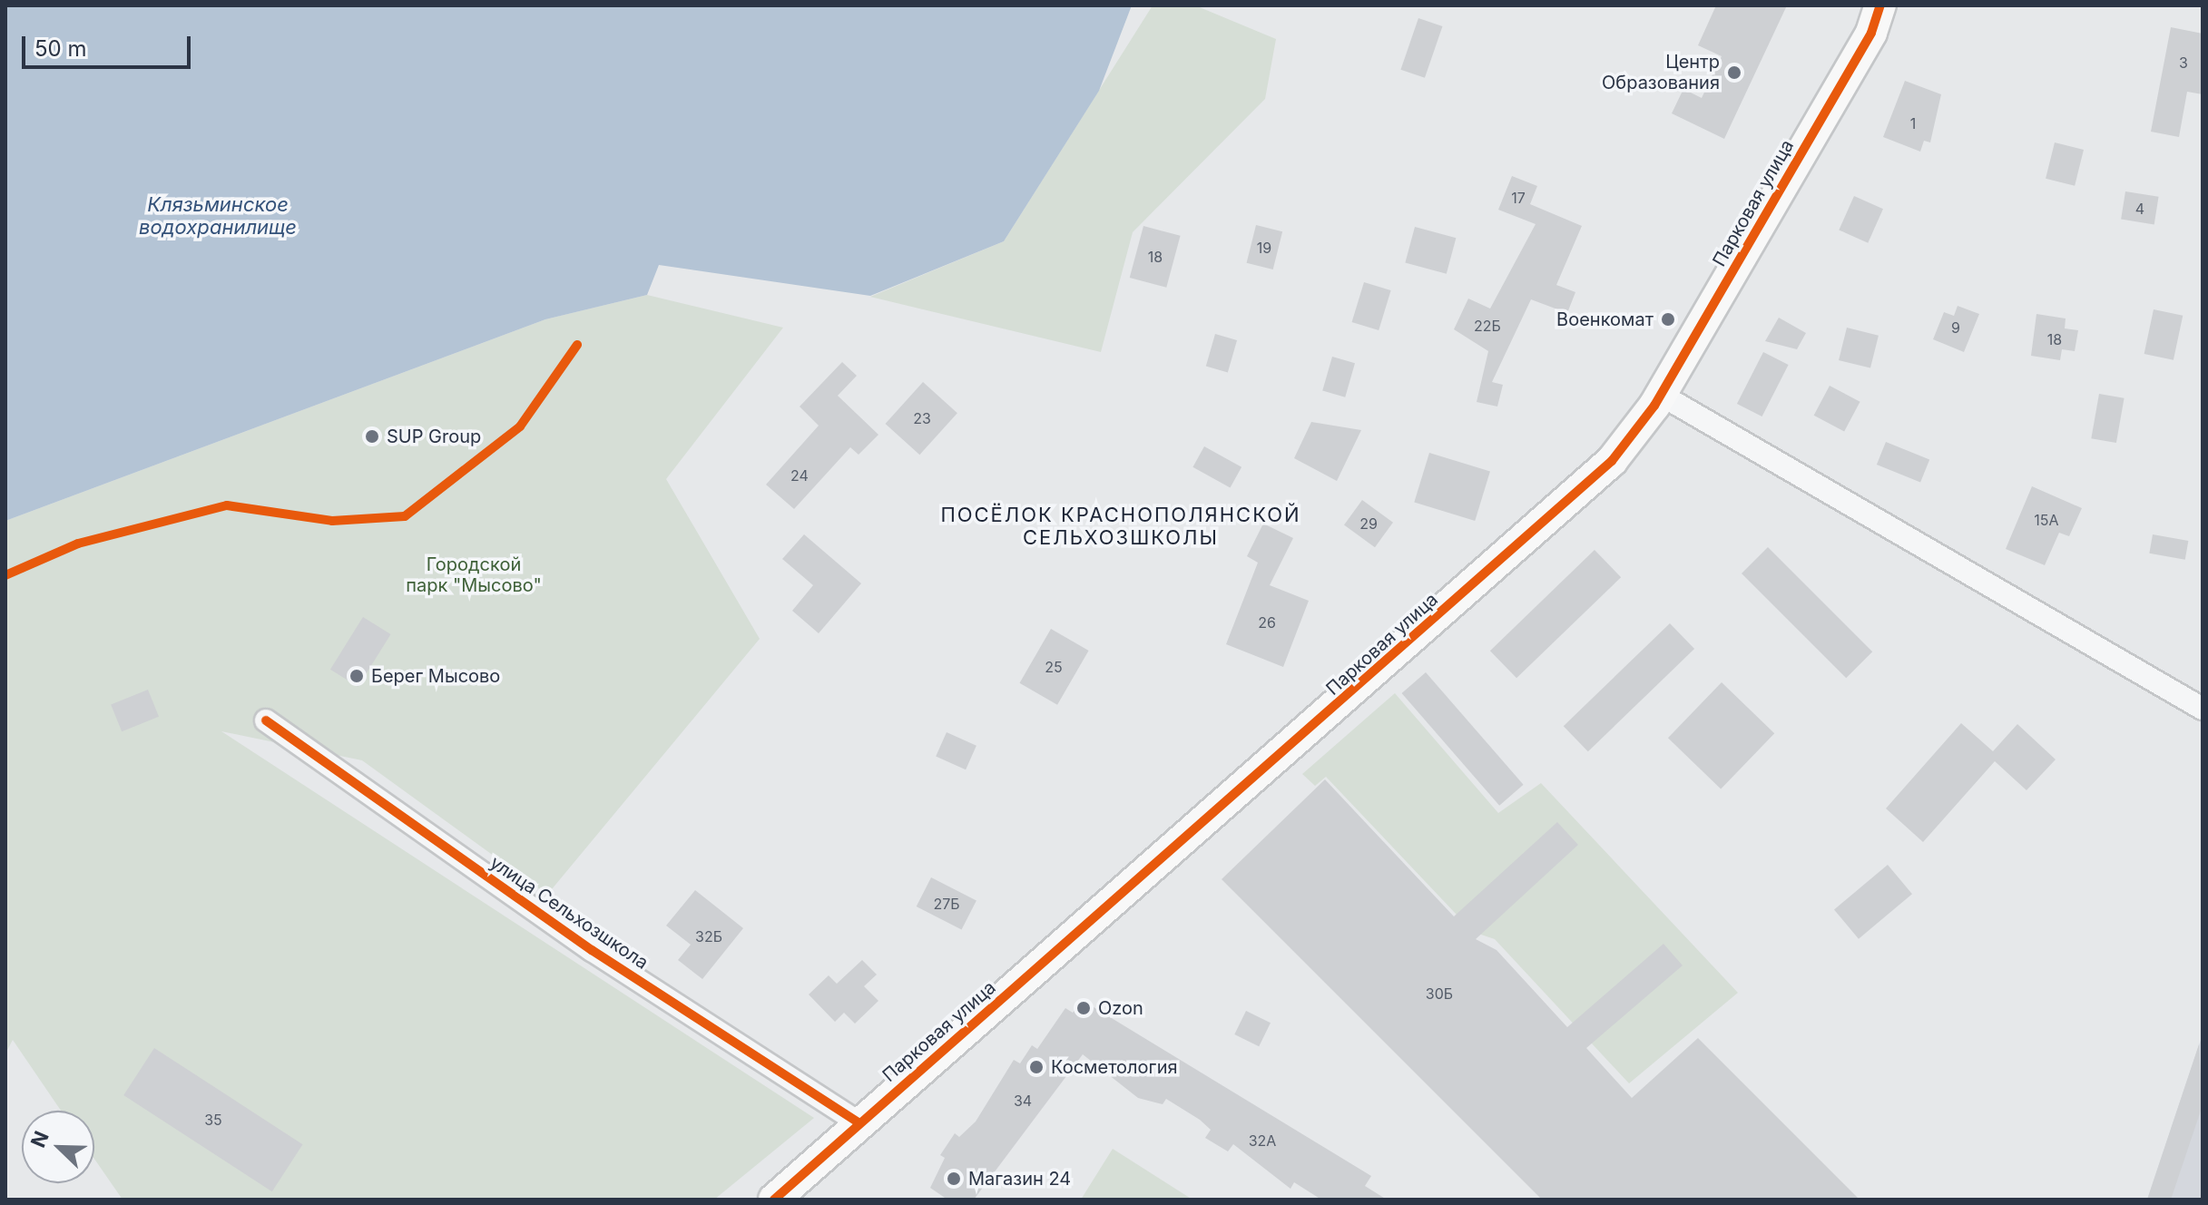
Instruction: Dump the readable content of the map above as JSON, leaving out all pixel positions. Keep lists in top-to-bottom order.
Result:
{
  "streets": {
    "street": ["Парковая улица", "улица Сельхозшкола"]
  },
  "crossings": [
    ["Парковая улица", "улица Сельхозшкола"]
  ],
  "districts": ["ПОСЁЛОК КРАСНОПОЛЯНСКОЙ СЕЛЬХОЗШКОЛЫ"],
  "water": ["Клязьминское водохранилище"],
  "parks": ["Городской парк \"Мысово\""],
  "places": [
    "Центр Образования",
    "Военкомат",
    "SUP Group",
    "Берег Мысово",
    "Ozon",
    "Косметология",
    "Магазин 24"
  ],
  "house_numbers": [
    "3",
    "1",
    "17",
    "4",
    "19",
    "18",
    "22Б",
    "9",
    "18",
    "23",
    "24",
    "15А",
    "29",
    "26",
    "25",
    "27Б",
    "32Б",
    "30Б",
    "34",
    "35",
    "32А"
  ],
  "scale_bar": "50 m",
  "north": "top left"
}
